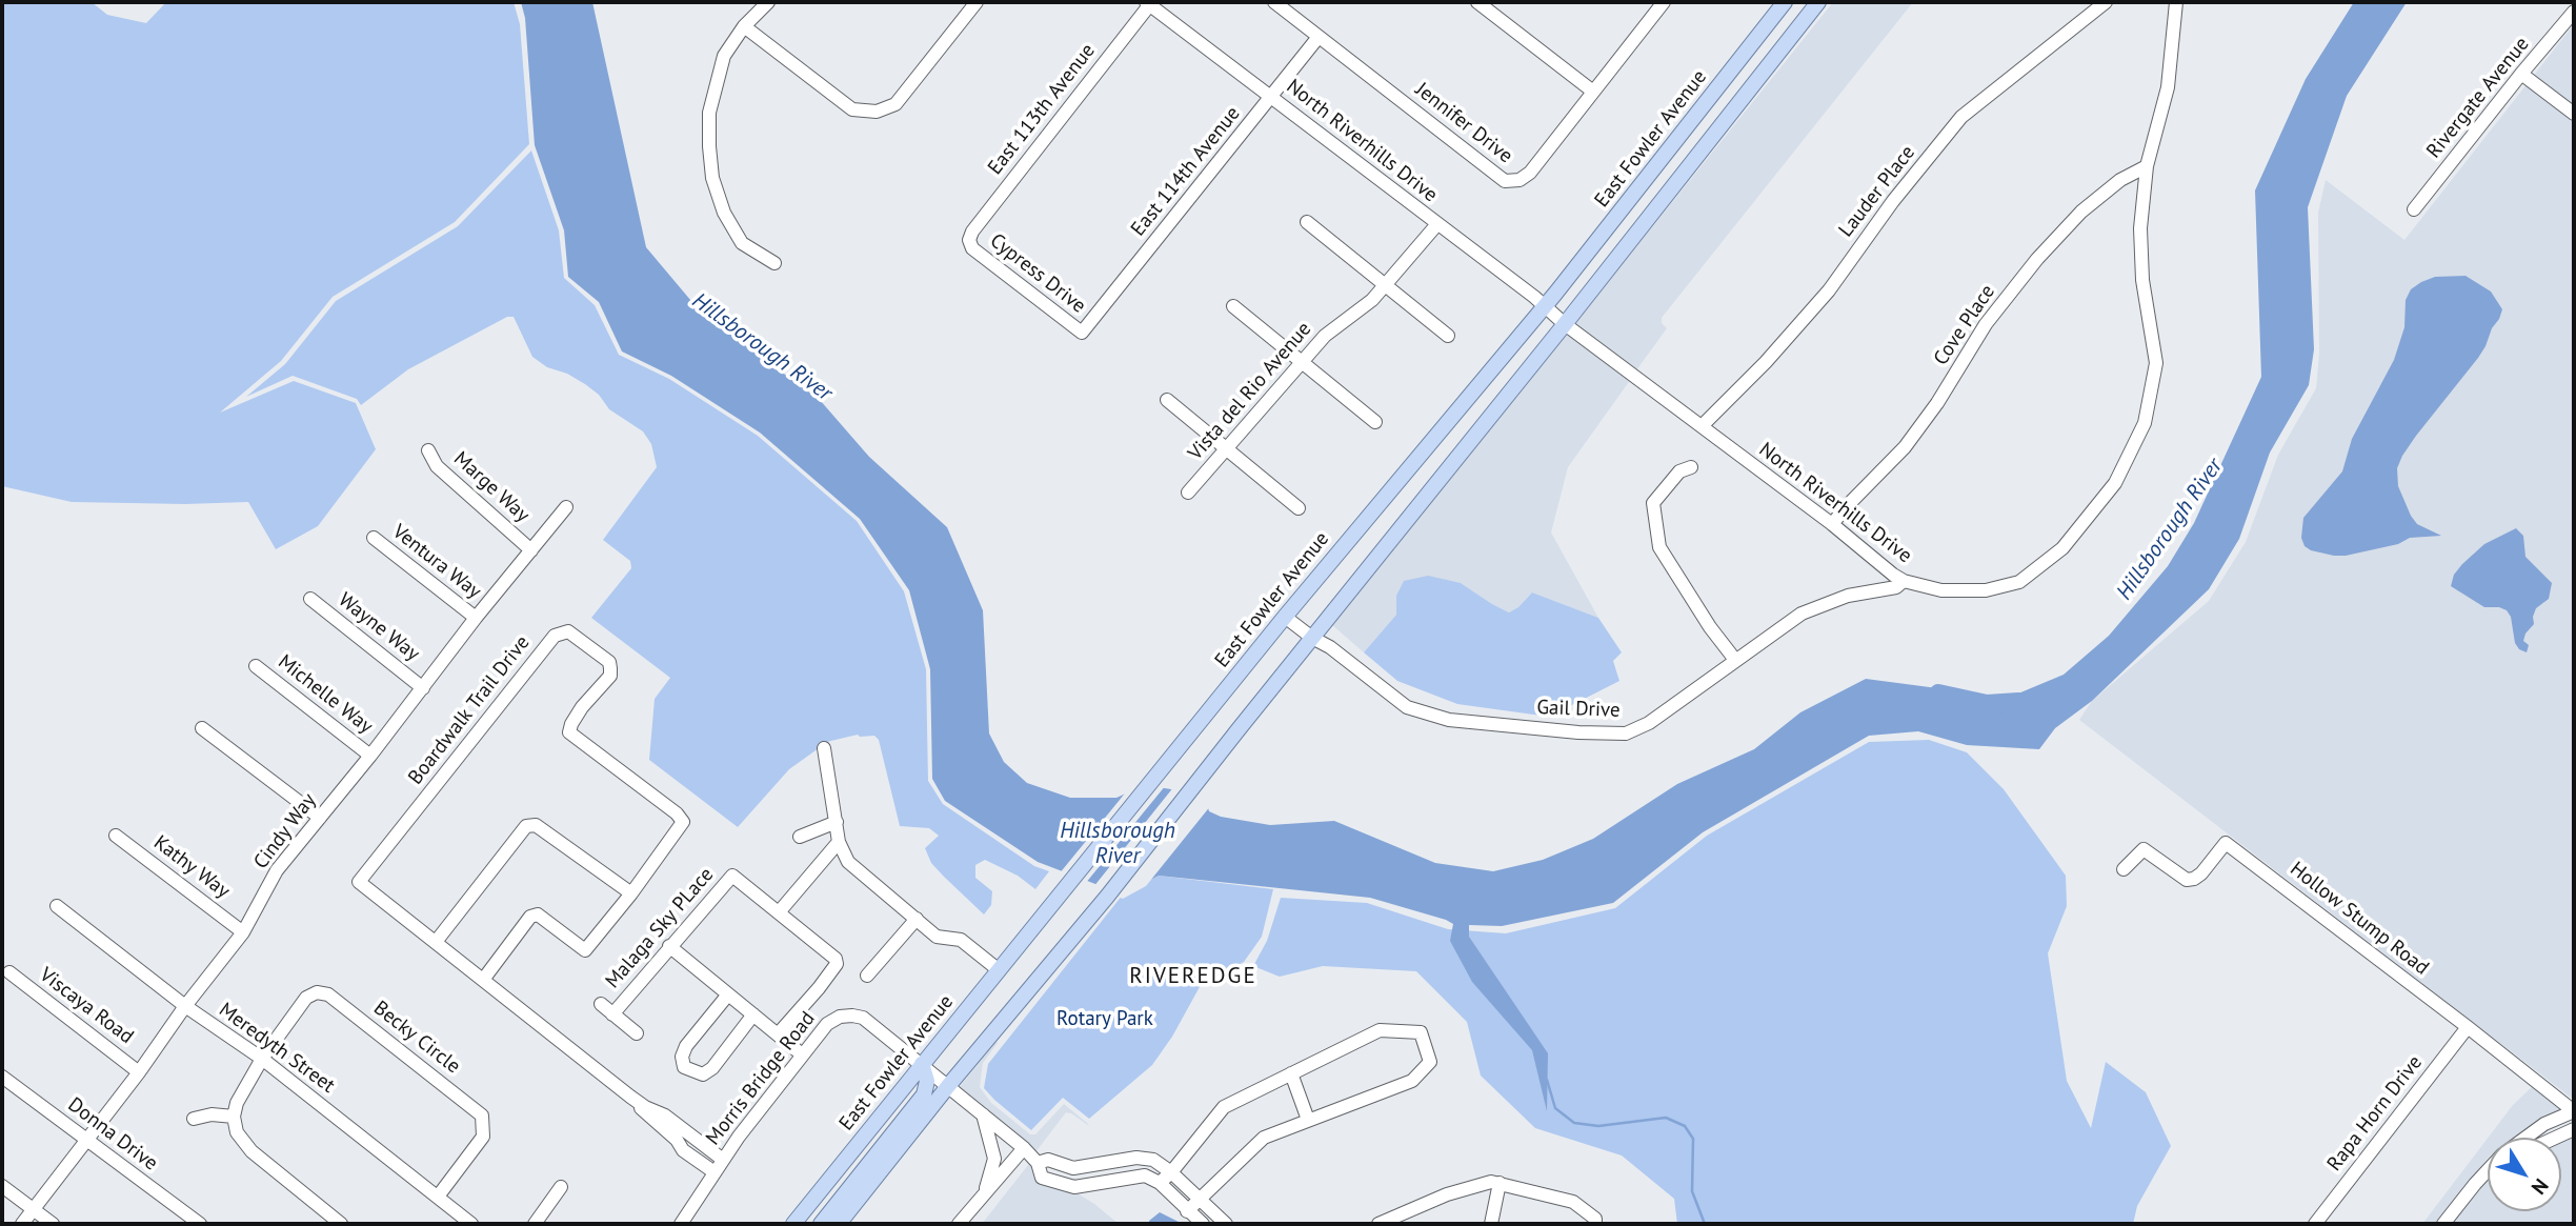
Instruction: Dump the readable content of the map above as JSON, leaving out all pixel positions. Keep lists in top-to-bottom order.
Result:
{
  "streets": {
    "main road": ["East Fowler Avenue"],
    "street": [
      "Rivergate Avenue",
      "East 113th Avenue",
      "Jennifer Drive",
      "North Riverhills Drive",
      "East 114th Avenue",
      "Lauder Place",
      "Cypress Drive",
      "Cove Place",
      "Vista del Rio Avenue",
      "Marge Way",
      "Ventura Way",
      "Wayne Way",
      "Michelle Way",
      "Gail Drive",
      "Boardwalk Trail Drive",
      "Cindy Way",
      "Kathy Way",
      "Hollow Stump Road",
      "Malaga Sky PLace",
      "Viscaya Road",
      "Becky Circle",
      "Meredyth Street",
      "Morris Bridge Road",
      "Rapa Horn Drive",
      "Donna Drive"
    ]
  },
  "crossings": [
    ["East 113th Avenue", "North Riverhills Drive"],
    ["East 113th Avenue", "Cypress Drive"],
    ["Jennifer Drive", "East 114th Avenue"],
    ["East Fowler Avenue", "North Riverhills Drive"],
    ["East Fowler Avenue", "Gail Drive"],
    ["East Fowler Avenue", "Morris Bridge Road"],
    ["North Riverhills Drive", "East 114th Avenue"],
    ["North Riverhills Drive", "Lauder Place"],
    ["North Riverhills Drive", "Cove Place"],
    ["North Riverhills Drive", "Vista del Rio Avenue"],
    ["North Riverhills Drive", "Gail Drive"],
    ["East 114th Avenue", "Cypress Drive"],
    ["Marge Way", "Cindy Way"],
    ["Ventura Way", "Cindy Way"],
    ["Wayne Way", "Cindy Way"],
    ["Michelle Way", "Cindy Way"],
    ["Boardwalk Trail Drive", "Morris Bridge Road"],
    ["Cindy Way", "Kathy Way"],
    ["Cindy Way", "Viscaya Road"],
    ["Cindy Way", "Meredyth Street"],
    ["Cindy Way", "Donna Drive"],
    ["Hollow Stump Road", "Rapa Horn Drive"],
    ["Becky Circle", "Meredyth Street"]
  ],
  "districts": ["RIVEREDGE"],
  "water": ["Hillsborough River"],
  "parks": ["Rotary Park"],
  "north": "bottom right"
}
